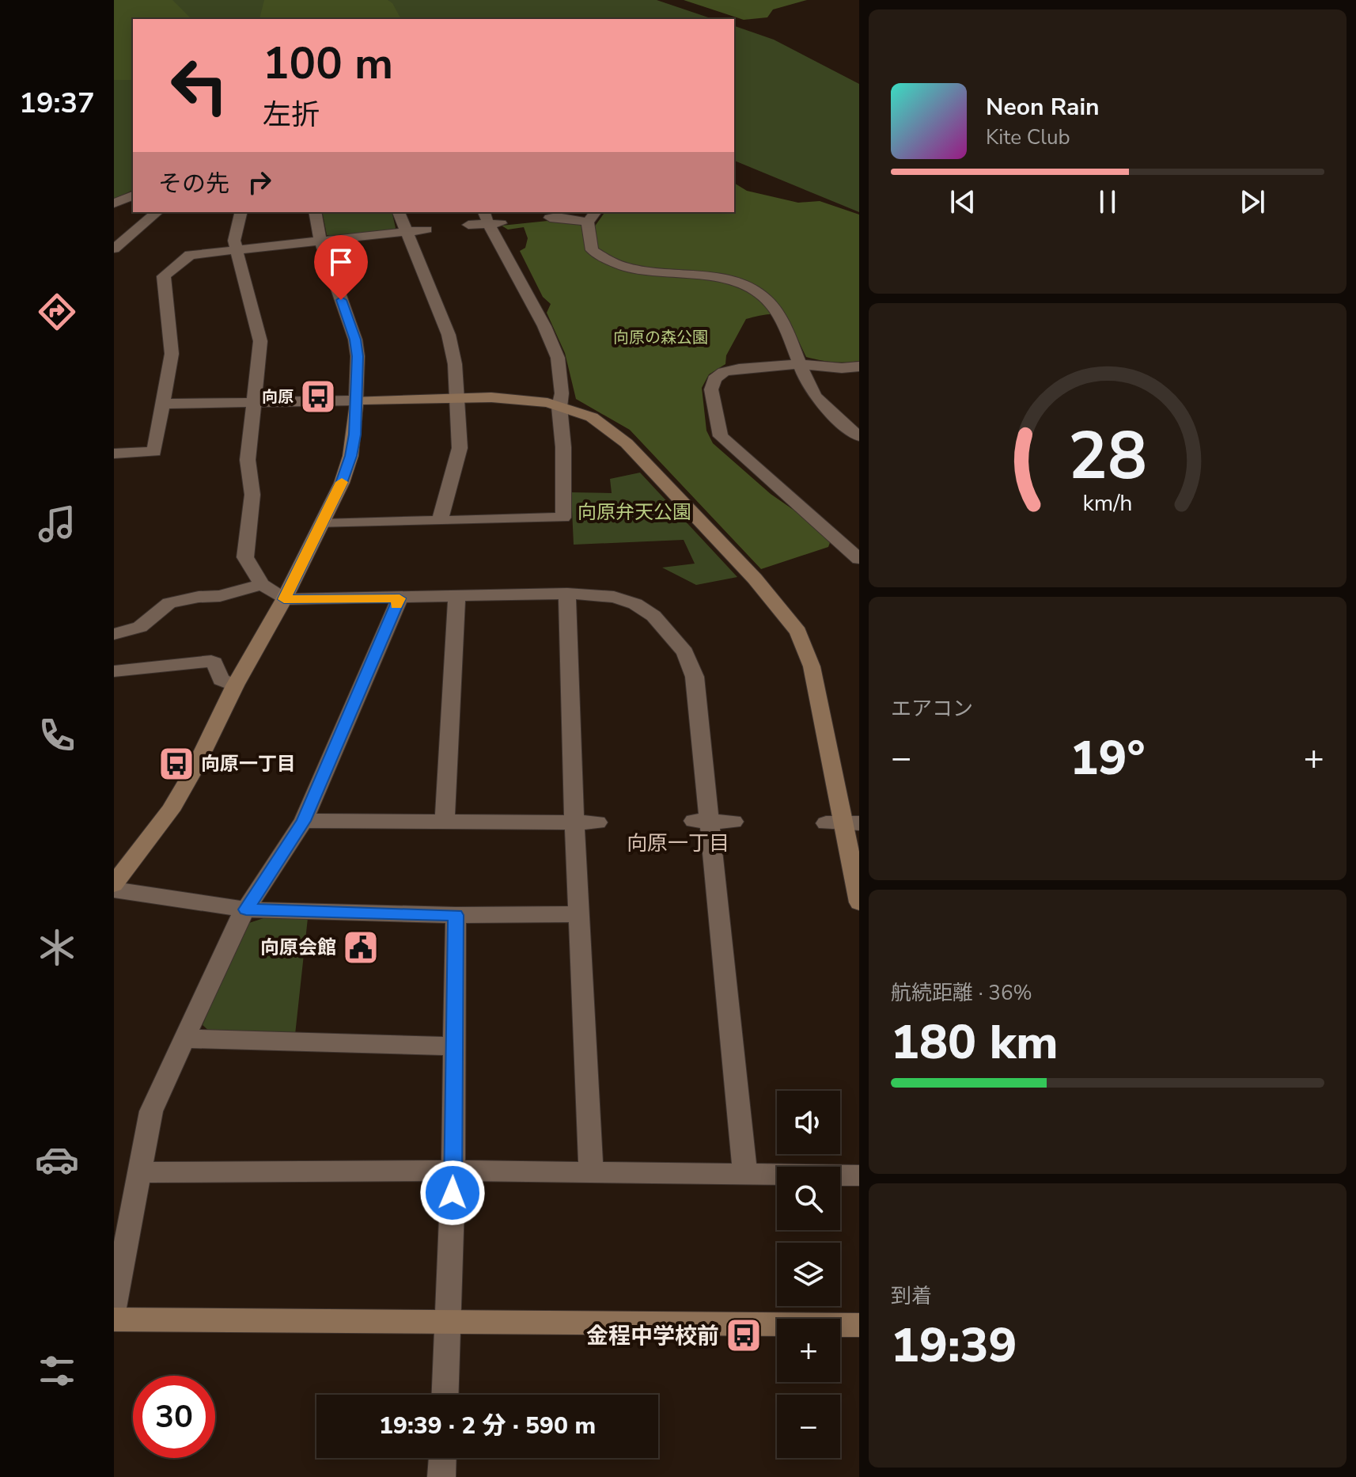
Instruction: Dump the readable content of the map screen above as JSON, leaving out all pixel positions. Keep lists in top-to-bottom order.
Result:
{
  "districts": ["向原一丁目"],
  "parks": ["向原の森公園", "向原弁天公園"],
  "places": {
    "bus stop": ["向原", "向原一丁目", "金程中学校前"],
    "public building": ["向原会館"]
  },
  "page": {
    "tabs": "19:37",
    "turn": ["100 m", "左折"],
    "song": ["Neon Rain", "Kite Club"],
    "then": "その先",
    "tile": [
      "エアコン",
      ["航続距離 · 36%", "180 km"],
      ["到着", "19:39"]
    ],
    "heat": ["−", "19°", "+"],
    "map_buttons": ["+", "−"],
    "limit": "30",
    "trip": "19:39 · 2 分 · 590 m",
    "gauge": ["28", "km/h"]
  }
}
